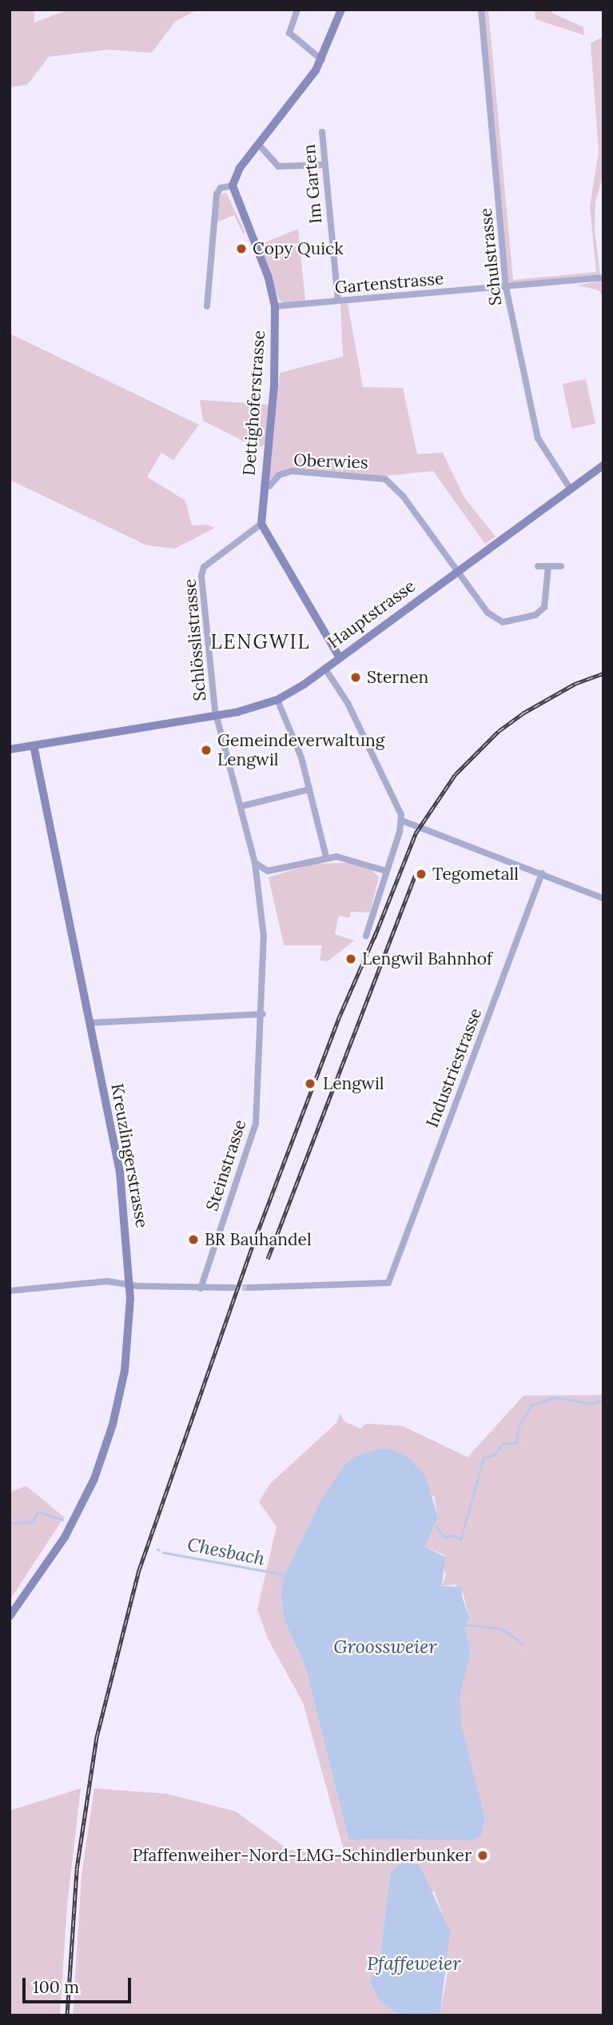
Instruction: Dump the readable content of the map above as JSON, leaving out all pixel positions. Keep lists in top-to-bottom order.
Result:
{
  "streets": {
    "street": [
      "Im Garten",
      "Schulstrasse",
      "Gartenstrasse",
      "Dettighoferstrasse",
      "Oberwies",
      "Hauptstrasse",
      "Schlösslistrasse",
      "Industriestrasse",
      "Kreuzlingerstrasse",
      "Steinstrasse"
    ]
  },
  "crossings": [
    ["Im Garten", "Gartenstrasse"],
    ["Schulstrasse", "Gartenstrasse"],
    ["Schulstrasse", "Hauptstrasse"],
    ["Gartenstrasse", "Dettighoferstrasse"],
    ["Dettighoferstrasse", "Oberwies"],
    ["Dettighoferstrasse", "Schlösslistrasse"],
    ["Oberwies", "Hauptstrasse"],
    ["Hauptstrasse", "Schlösslistrasse"],
    ["Hauptstrasse", "Kreuzlingerstrasse"],
    ["Schlösslistrasse", "Steinstrasse"]
  ],
  "districts": ["LENGWIL"],
  "water": ["Chesbach", "Groossweier", "Pfaffeweier"],
  "places": [
    "Copy Quick",
    "Sternen",
    "Gemeindeverwaltung Lengwil",
    "Tegometall",
    "Lengwil Bahnhof",
    "Lengwil",
    "BR Bauhandel",
    "Pfaffenweiher-Nord-LMG-Schindlerbunker"
  ],
  "scale_bar": "100 m"
}
